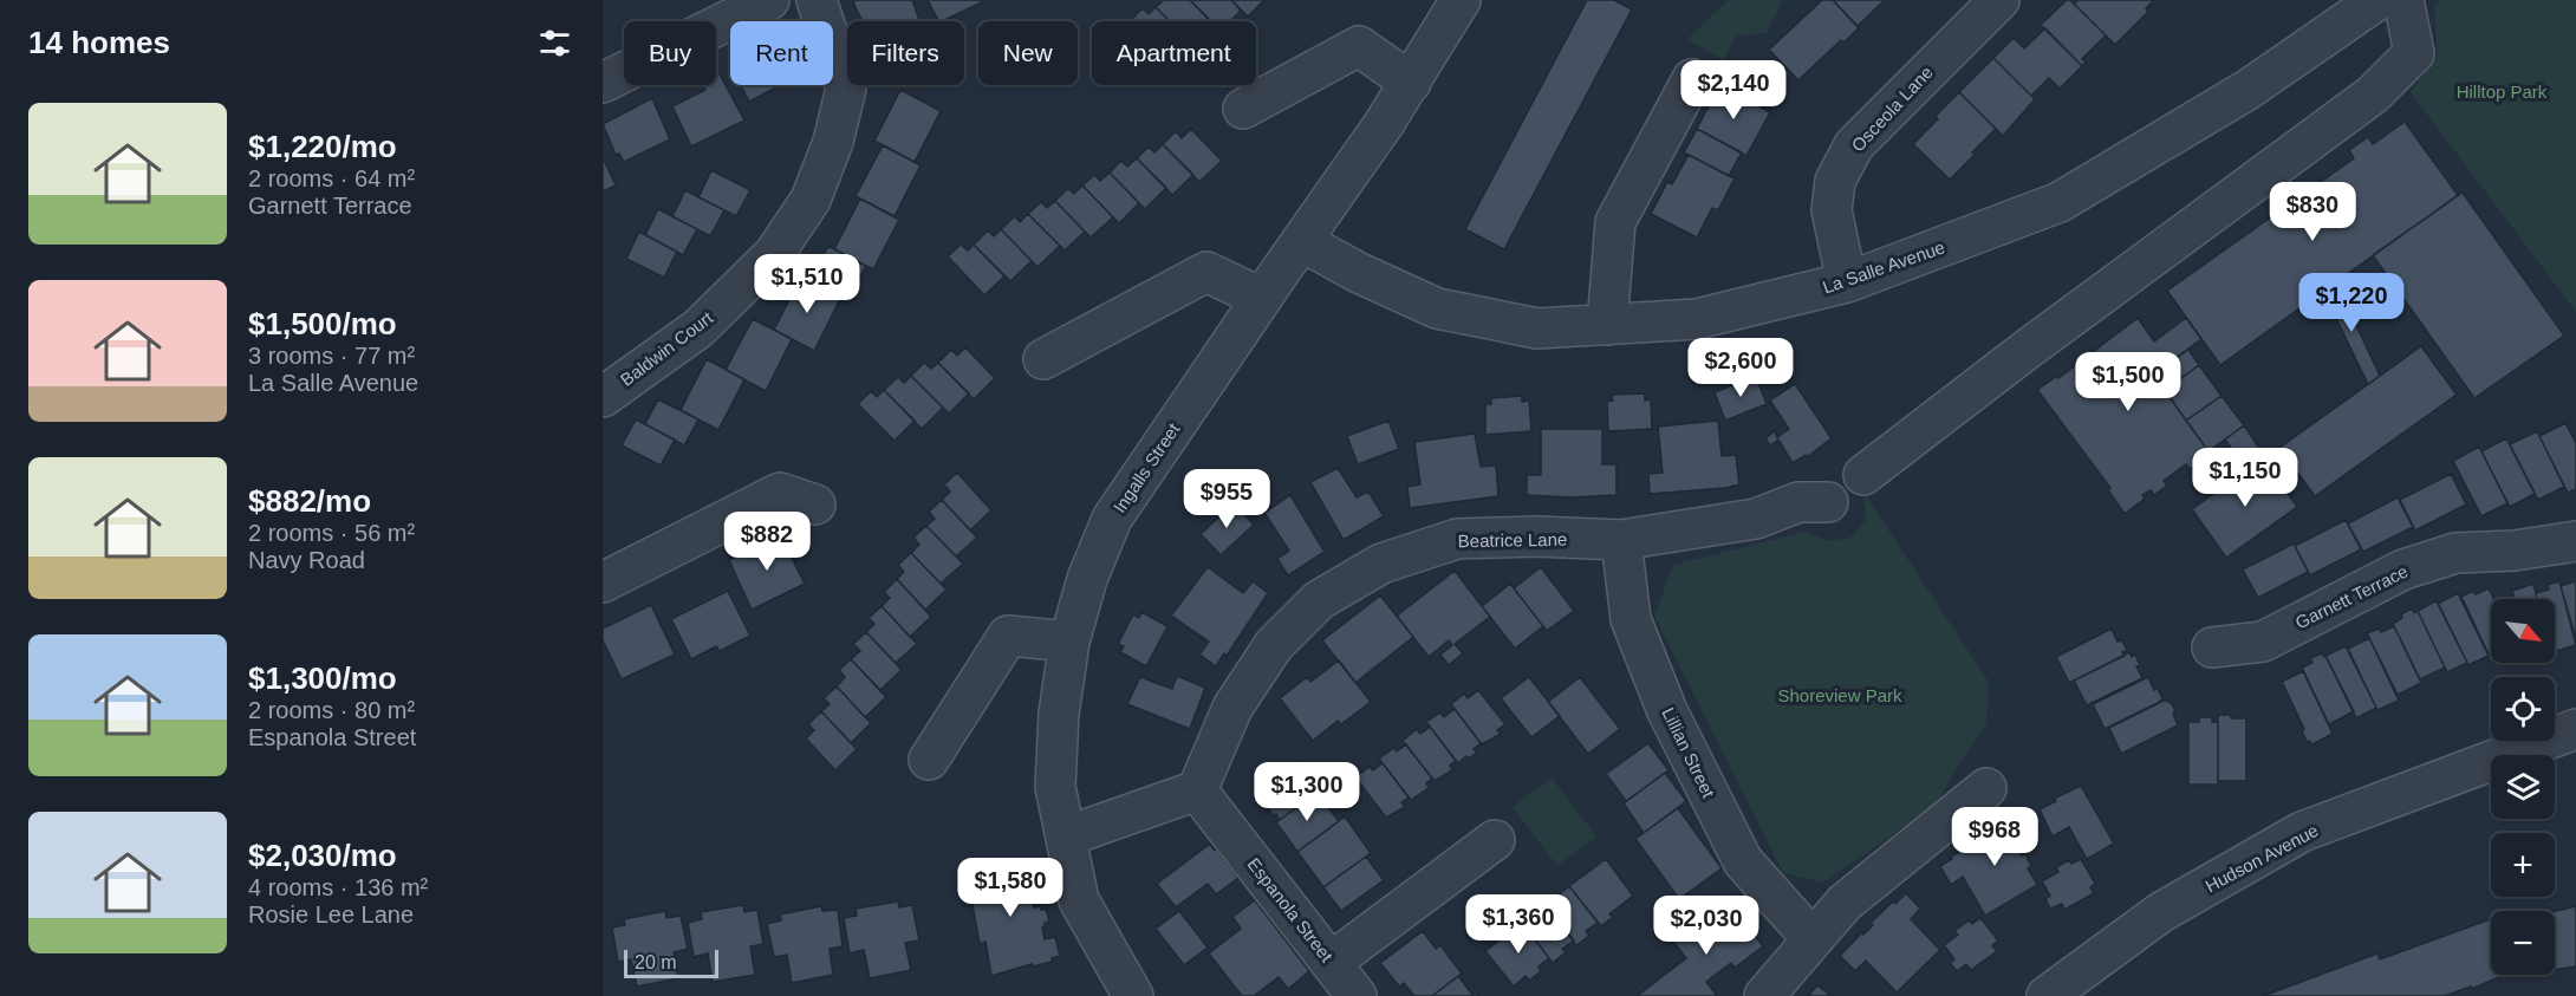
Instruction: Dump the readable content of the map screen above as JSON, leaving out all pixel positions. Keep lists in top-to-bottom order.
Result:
{
  "streets": {
    "street": [
      "Osceola Lane",
      "La Salle Avenue",
      "Baldwin Court",
      "Ingalls Street",
      "Beatrice Lane",
      "Garnett Terrace",
      "Lillian Street",
      "Hudson Avenue",
      "Espanola Street"
    ]
  },
  "crossings": [
    ["Osceola Lane", "La Salle Avenue"],
    ["La Salle Avenue", "Ingalls Street"],
    ["Beatrice Lane", "Lillian Street"],
    ["Beatrice Lane", "Espanola Street"]
  ],
  "parks": ["Hilltop Park", "Shoreview Park"],
  "scale_bar": "20 m",
  "north": "bottom right",
  "page": {
    "heading": "14 homes",
    "chip": [
      "Buy",
      "Rent",
      "Filters",
      "New",
      "Apartment"
    ],
    "price": [
      "$2,140",
      "$830",
      "$1,510",
      "$1,220",
      "$2,600",
      "$1,500",
      "$1,150",
      "$955",
      "$882",
      "$1,300",
      "$968",
      "$1,580",
      "$1,360",
      "$2,030"
    ],
    "list": [
      {
        "name": "$1,220/mo",
        "note": "2 rooms · 64 m² · Garnett Terrace"
      },
      {
        "name": "$1,500/mo",
        "note": "3 rooms · 77 m² · La Salle Avenue"
      },
      {
        "name": "$882/mo",
        "note": "2 rooms · 56 m² · Navy Road"
      },
      {
        "name": "$1,300/mo",
        "note": "2 rooms · 80 m² · Espanola Street"
      },
      {
        "name": "$2,030/mo",
        "note": "4 rooms · 136 m² · Rosie Lee Lane"
      }
    ],
    "map_buttons": ["+", "−"],
    "scale": "20 m"
  }
}
